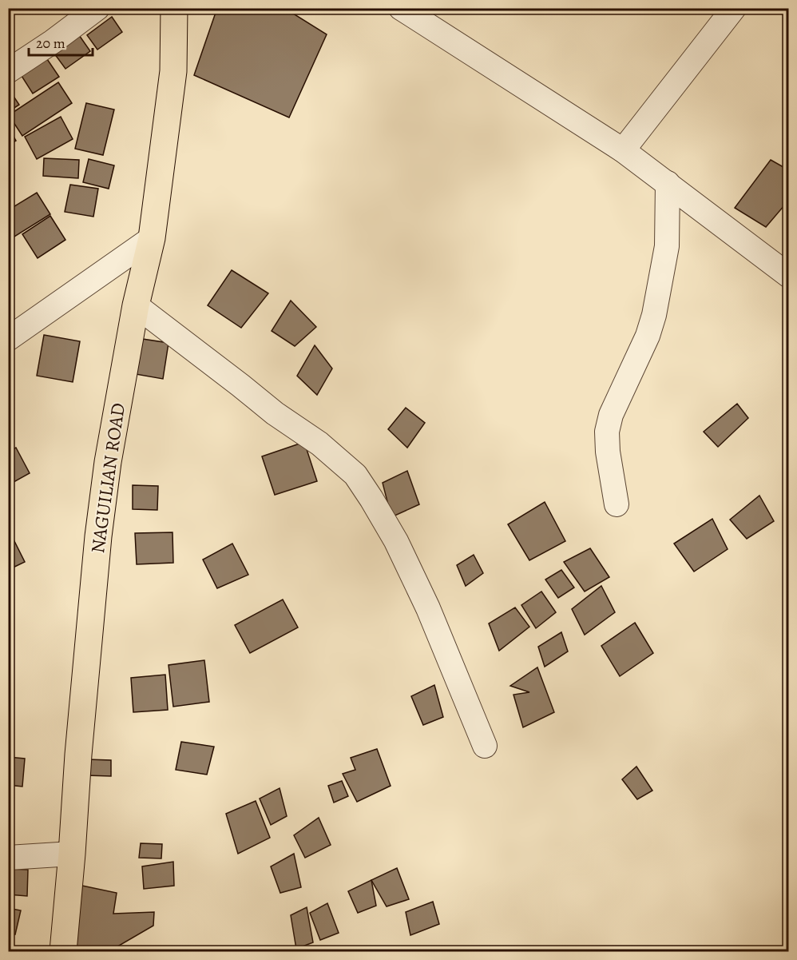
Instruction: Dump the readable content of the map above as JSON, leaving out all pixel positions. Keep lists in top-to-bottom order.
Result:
{
  "streets": {
    "highway": ["NAGUILIAN ROAD"]
  },
  "scale_bar": "20 m"
}
